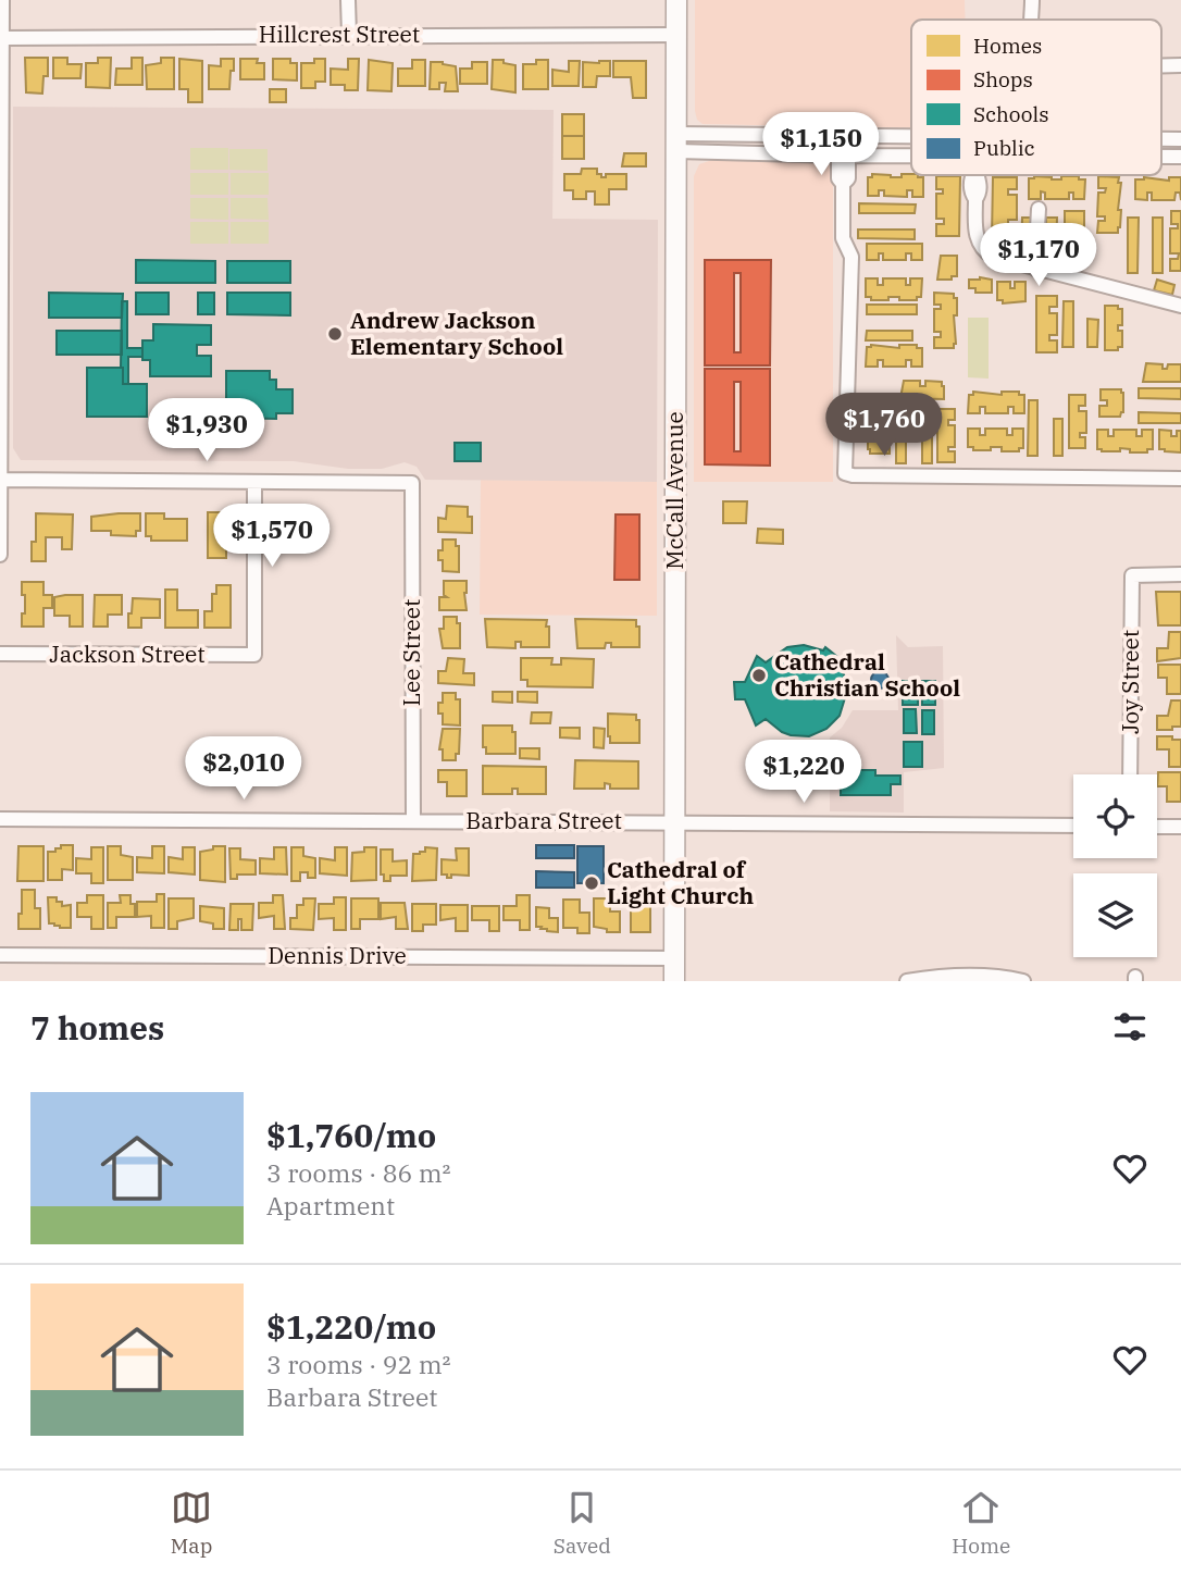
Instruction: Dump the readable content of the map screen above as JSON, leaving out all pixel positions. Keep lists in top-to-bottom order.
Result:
{
  "streets": {
    "main road": ["McCall Avenue"],
    "street": [
      "Hillcrest Street",
      "Lee Street",
      "Jackson Street",
      "Joy Street",
      "Barbara Street",
      "Dennis Drive"
    ]
  },
  "crossings": [
    ["Hillcrest Street", "McCall Avenue"],
    ["McCall Avenue", "Barbara Street"],
    ["McCall Avenue", "Dennis Drive"],
    ["Lee Street", "Jackson Street"],
    ["Lee Street", "Barbara Street"]
  ],
  "places": ["Andrew Jackson Elementary School", "Cathedral Christian School", "Cathedral of Light Church"],
  "legend": [
    "Homes",
    "Shops",
    "Schools",
    "Public"
  ],
  "page": {
    "price": [
      "$1,150",
      "$1,170",
      "$1,760",
      "$1,930",
      "$1,570",
      "$2,010",
      "$1,220"
    ],
    "heading": "7 homes",
    "list": [
      {
        "name": "$1,760/mo",
        "note": "3 rooms · 86 m² · Apartment"
      },
      {
        "name": "$1,220/mo",
        "note": "3 rooms · 92 m² · Barbara Street"
      }
    ],
    "tabs": ["Map", "Saved", "Home"]
  }
}
